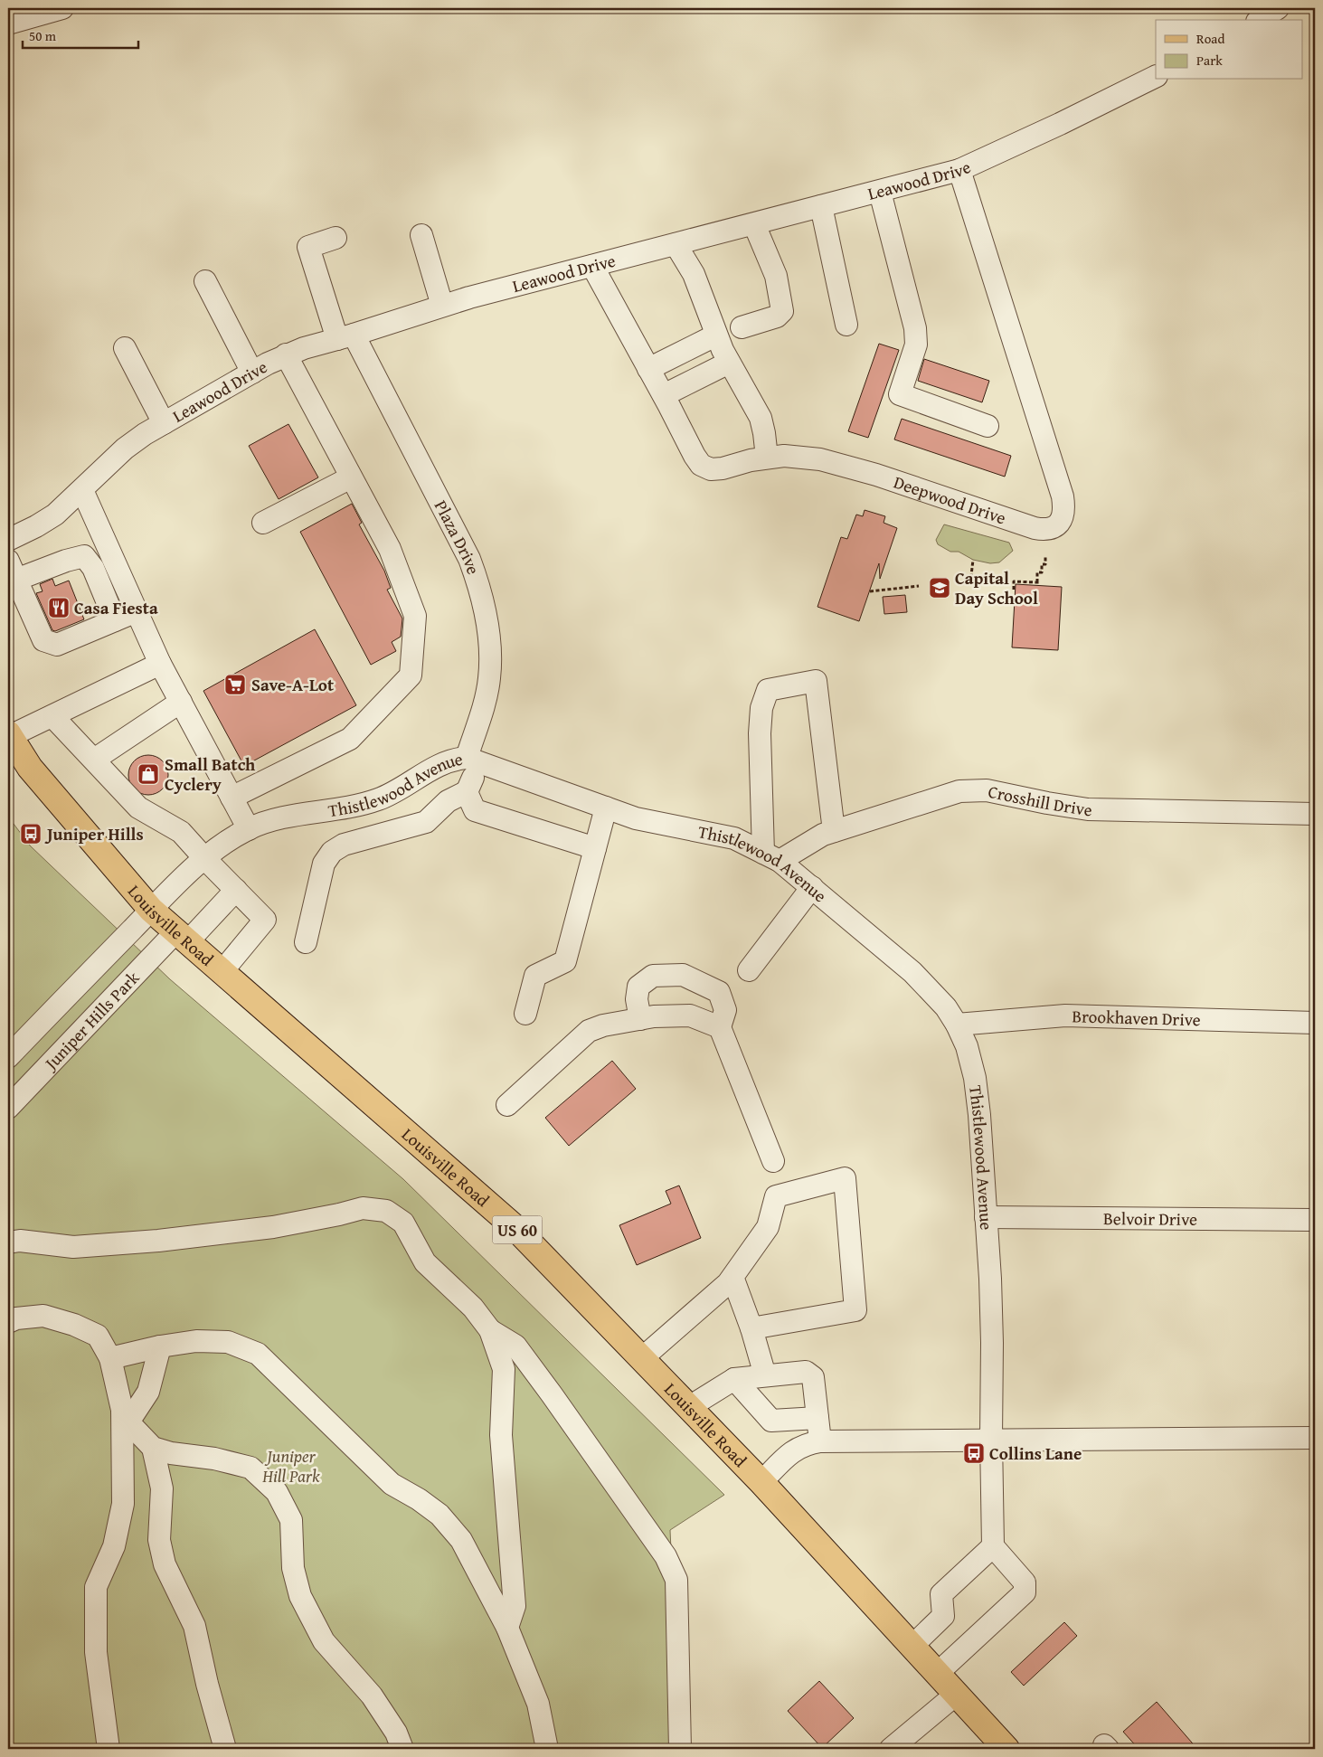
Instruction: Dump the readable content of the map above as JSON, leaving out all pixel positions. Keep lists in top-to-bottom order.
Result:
{
  "streets": {
    "main road": ["Louisville Road", "US 60"],
    "street": [
      "Leawood Drive",
      "Deepwood Drive",
      "Plaza Drive",
      "Thistlewood Avenue",
      "Crosshill Drive",
      "Brookhaven Drive",
      "Juniper Hills Park",
      "Belvoir Drive"
    ]
  },
  "crossings": [
    ["Leawood Drive", "Deepwood Drive"],
    ["Leawood Drive", "Plaza Drive"],
    ["Plaza Drive", "Thistlewood Avenue"],
    ["Thistlewood Avenue", "Crosshill Drive"],
    ["Thistlewood Avenue", "Louisville Road"],
    ["Thistlewood Avenue", "Brookhaven Drive"],
    ["Thistlewood Avenue", "Juniper Hills Park"],
    ["Thistlewood Avenue", "Belvoir Drive"],
    ["Louisville Road", "Juniper Hills Park"]
  ],
  "parks": ["Juniper Hill Park"],
  "places": {
    "school or university": ["Capital Day School"],
    "restaurant": ["Casa Fiesta"],
    "supermarket": ["Save-A-Lot"],
    "shop": ["Small Batch Cyclery"],
    "bus stop": ["Juniper Hills", "Collins Lane"]
  },
  "legend": ["Road", "Park"],
  "scale_bar": "50 m"
}
